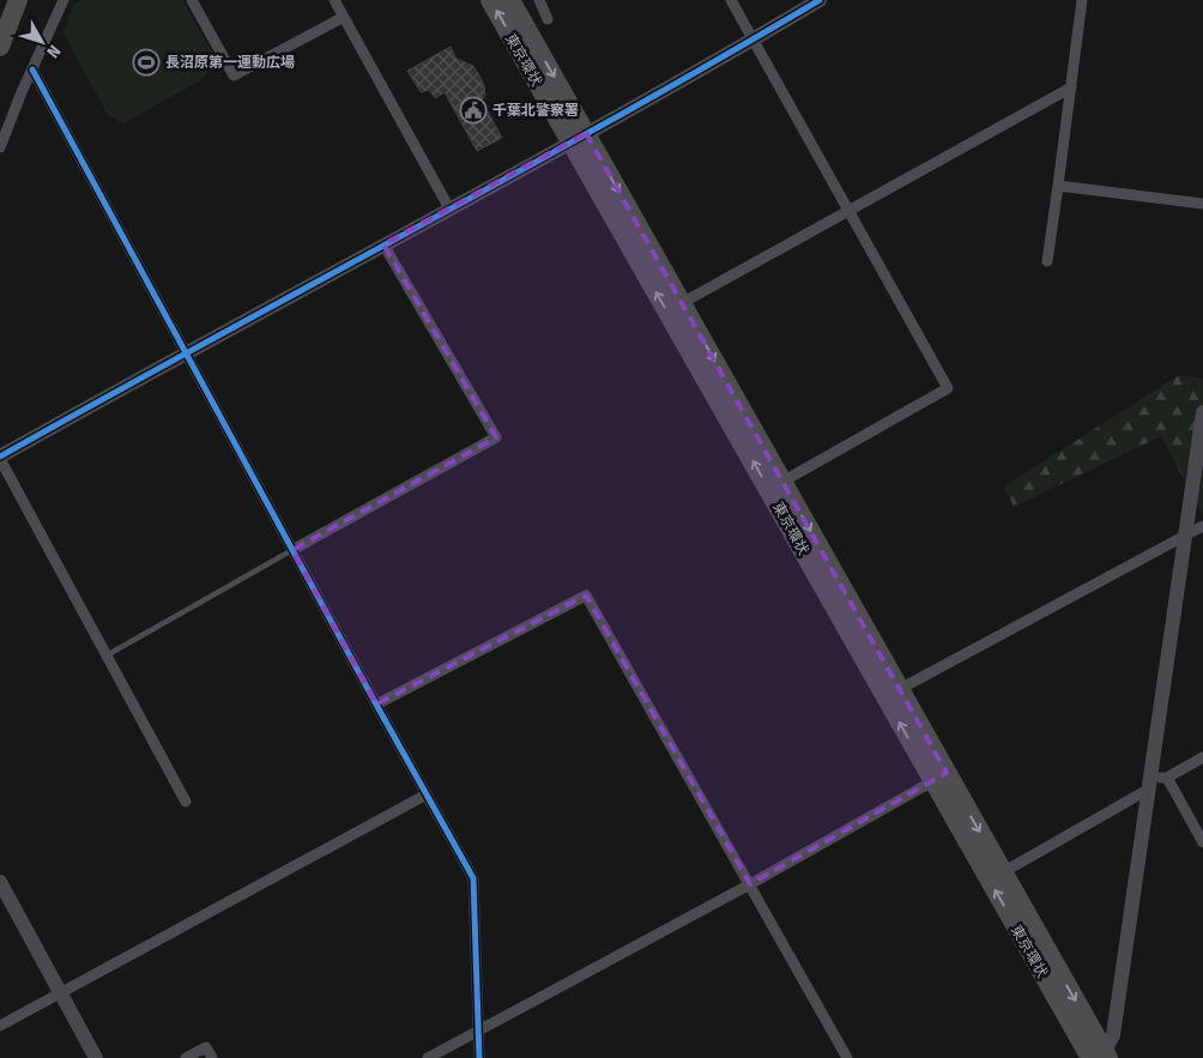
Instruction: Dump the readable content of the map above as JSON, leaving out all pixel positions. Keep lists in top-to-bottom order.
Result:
{
  "streets": {
    "highway": ["東京環状"]
  },
  "places": {
    "sports": ["長沼原第一運動広場"],
    "public building": ["千葉北警察署"]
  },
  "north": "bottom right"
}
